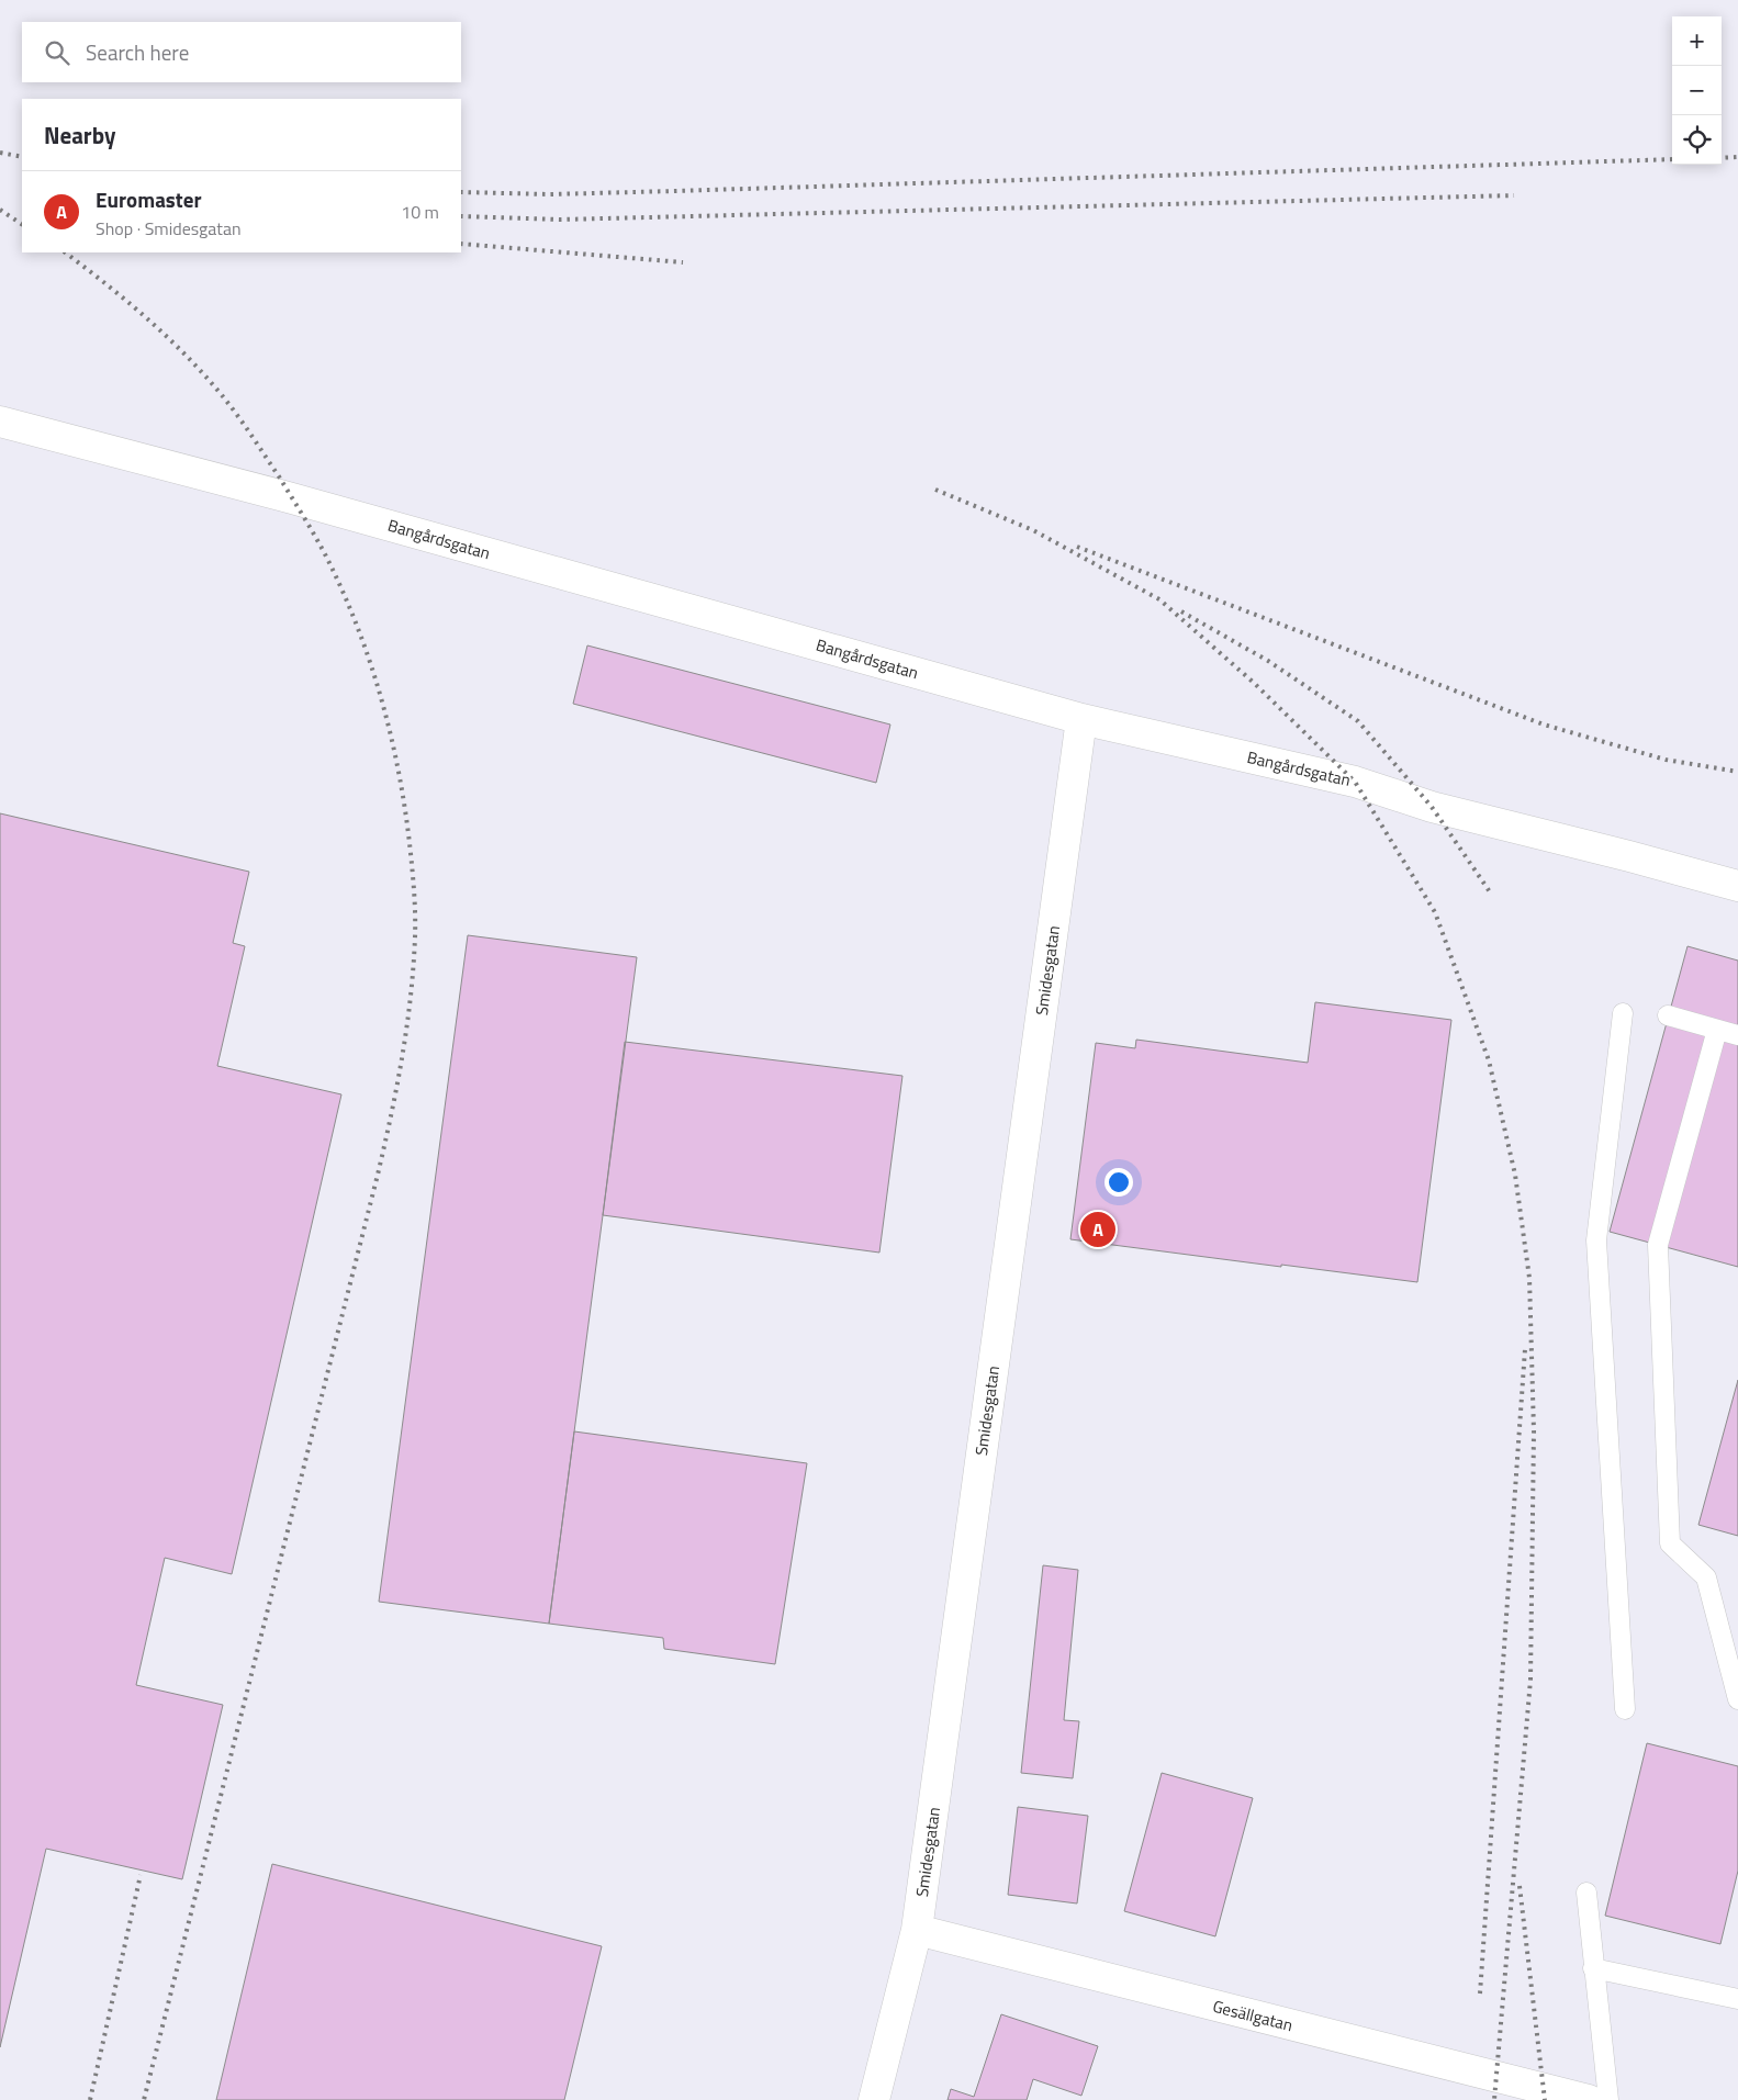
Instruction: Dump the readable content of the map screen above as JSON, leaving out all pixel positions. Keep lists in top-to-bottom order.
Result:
{
  "streets": {
    "street": ["Bangårdsgatan", "Smidesgatan", "Gesällgatan"]
  },
  "crossings": [
    ["Bangårdsgatan", "Smidesgatan"],
    ["Smidesgatan", "Gesällgatan"]
  ],
  "page": {
    "map_buttons": ["+", "−"],
    "search": "Search here",
    "heading": "Nearby",
    "list": [
      {
        "mark": "A",
        "name": "Euromaster",
        "note": "Shop · Smidesgatan",
        "value": "10 m"
      }
    ],
    "pins": "A"
  }
}
